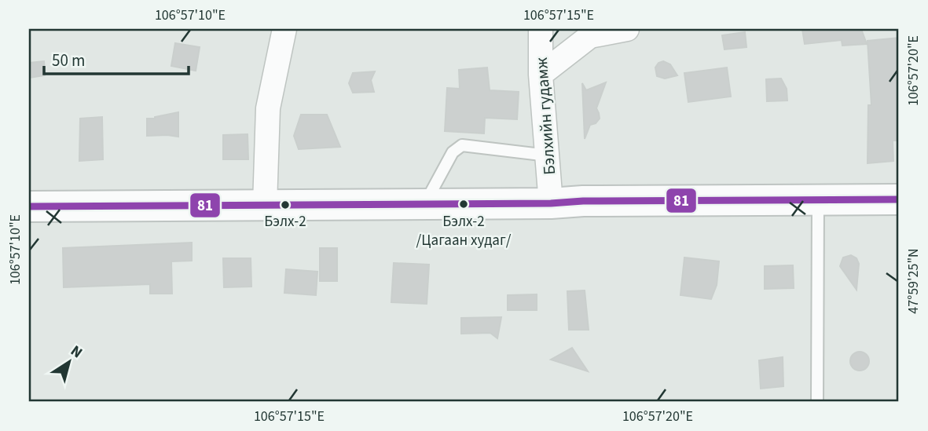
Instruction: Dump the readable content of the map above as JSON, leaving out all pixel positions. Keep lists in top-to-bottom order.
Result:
{
  "streets": {
    "street": ["Бэлхийн гудамж"]
  },
  "places": ["Бэлх-2 /Цагаан худаг/", "Бэлх-2"],
  "lines": ["transit line 81"],
  "scale_bar": "50 m",
  "north": "top right",
  "coordinates": [
    "106°57'10\"E",
    "106°57'15\"E",
    "106°57'20\"E",
    "47°59'25\"N"
  ]
}
